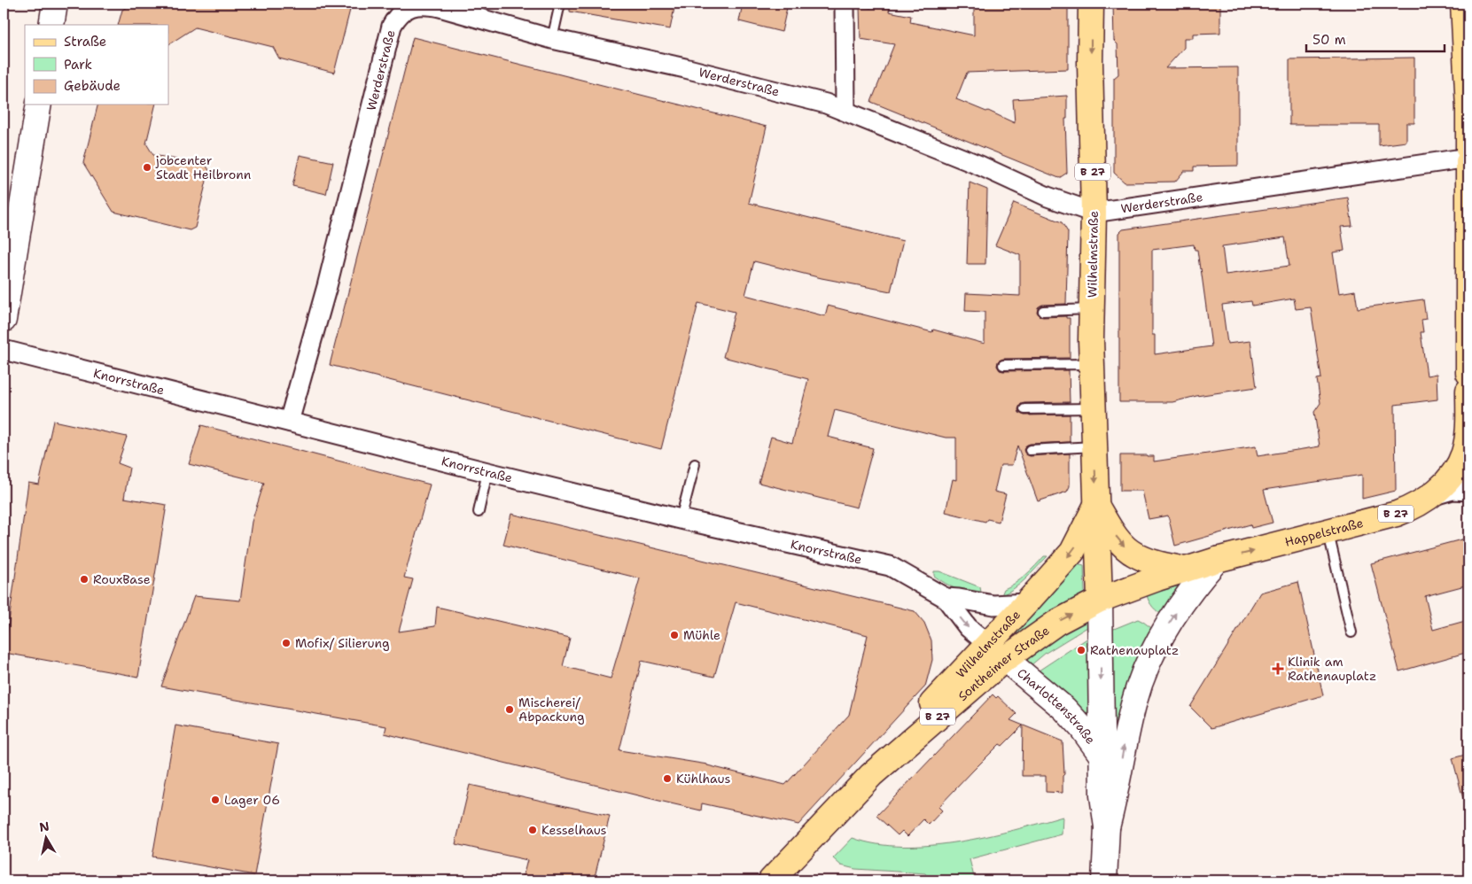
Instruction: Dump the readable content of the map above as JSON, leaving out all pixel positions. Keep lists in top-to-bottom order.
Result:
{
  "streets": {
    "main road": [
      "B 27",
      "Wilhelmstraße",
      "Happelstraße",
      "Sontheimer Straße",
      "Charlottenstraße"
    ],
    "street": ["Werderstraße", "Knorrstraße"]
  },
  "crossings": [
    ["Werderstraße", "Wilhelmstraße"],
    ["Werderstraße", "Knorrstraße"],
    ["B 27", "Happelstraße"],
    ["Wilhelmstraße", "Knorrstraße"],
    ["Wilhelmstraße", "Sontheimer Straße"],
    ["Wilhelmstraße", "Charlottenstraße"],
    ["Knorrstraße", "Sontheimer Straße"],
    ["Knorrstraße", "Charlottenstraße"],
    ["Happelstraße", "Sontheimer Straße"],
    ["Happelstraße", "Charlottenstraße"],
    ["Sontheimer Straße", "Charlottenstraße"]
  ],
  "one_way": ["Wilhelmstraße"],
  "places": {
    "other": [
      "jobcenter Stadt Heilbronn",
      "RouxBase",
      "Mühle",
      "Mofix/ Silierung",
      "Rathenauplatz",
      "Mischerei/ Abpackung",
      "Kühlhaus",
      "Lager 06",
      "Kesselhaus"
    ],
    "health": ["Klinik am Rathenauplatz"]
  },
  "legend": ["Straße", "Park", "Gebäude"],
  "scale_bar": "50 m",
  "north": "top"
}
